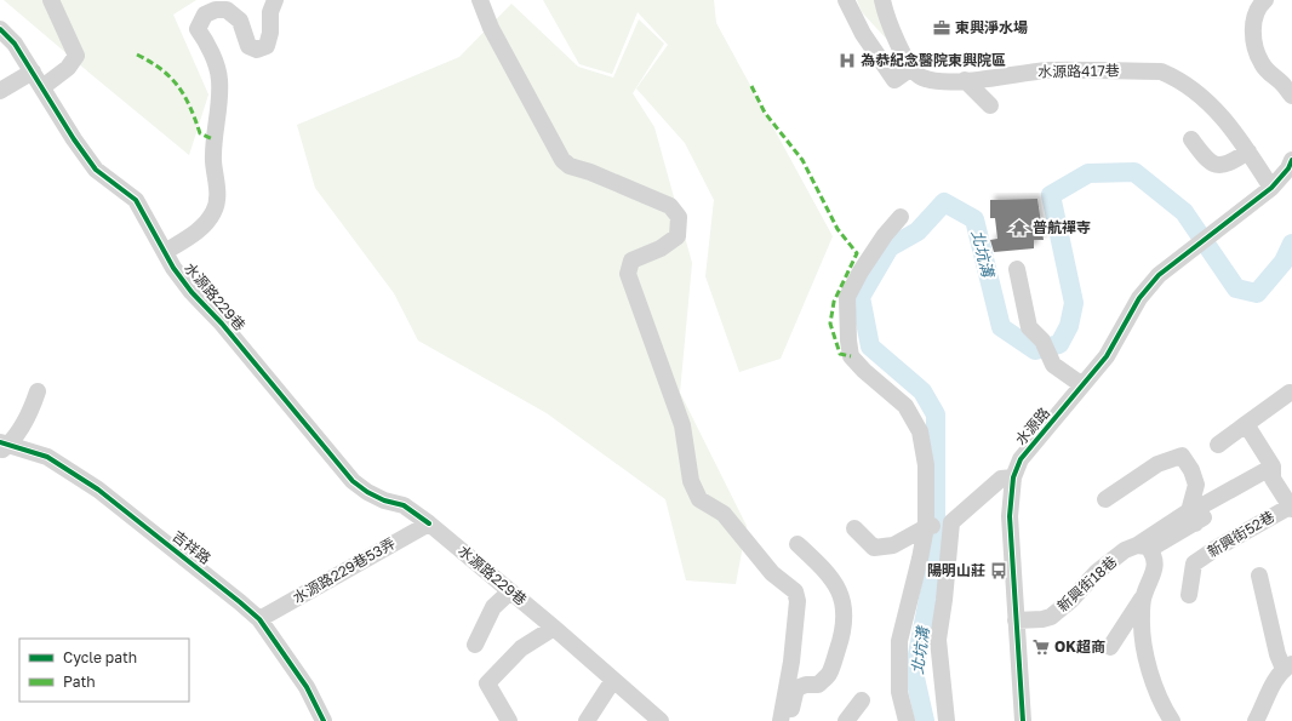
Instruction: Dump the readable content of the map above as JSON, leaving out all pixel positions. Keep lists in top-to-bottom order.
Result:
{
  "streets": {
    "street": [
      "水源路417巷",
      "水源路229巷",
      "水源路",
      "新興街52巷",
      "吉祥路",
      "水源路229巷53弄",
      "新興街18巷"
    ]
  },
  "crossings": [
    ["水源路417巷", "水源路"],
    ["水源路229巷", "水源路229巷53弄"],
    ["水源路", "新興街18巷"],
    ["吉祥路", "水源路229巷53弄"]
  ],
  "water": ["北坑溝"],
  "places": {
    "office": ["東興淨水場"],
    "hospital": ["為恭紀念醫院東興院區"],
    "temple": ["普航禪寺"],
    "bus stop": ["陽明山莊"],
    "supermarket": ["OK超商"]
  },
  "legend": ["Cycle path", "Path"]
}
